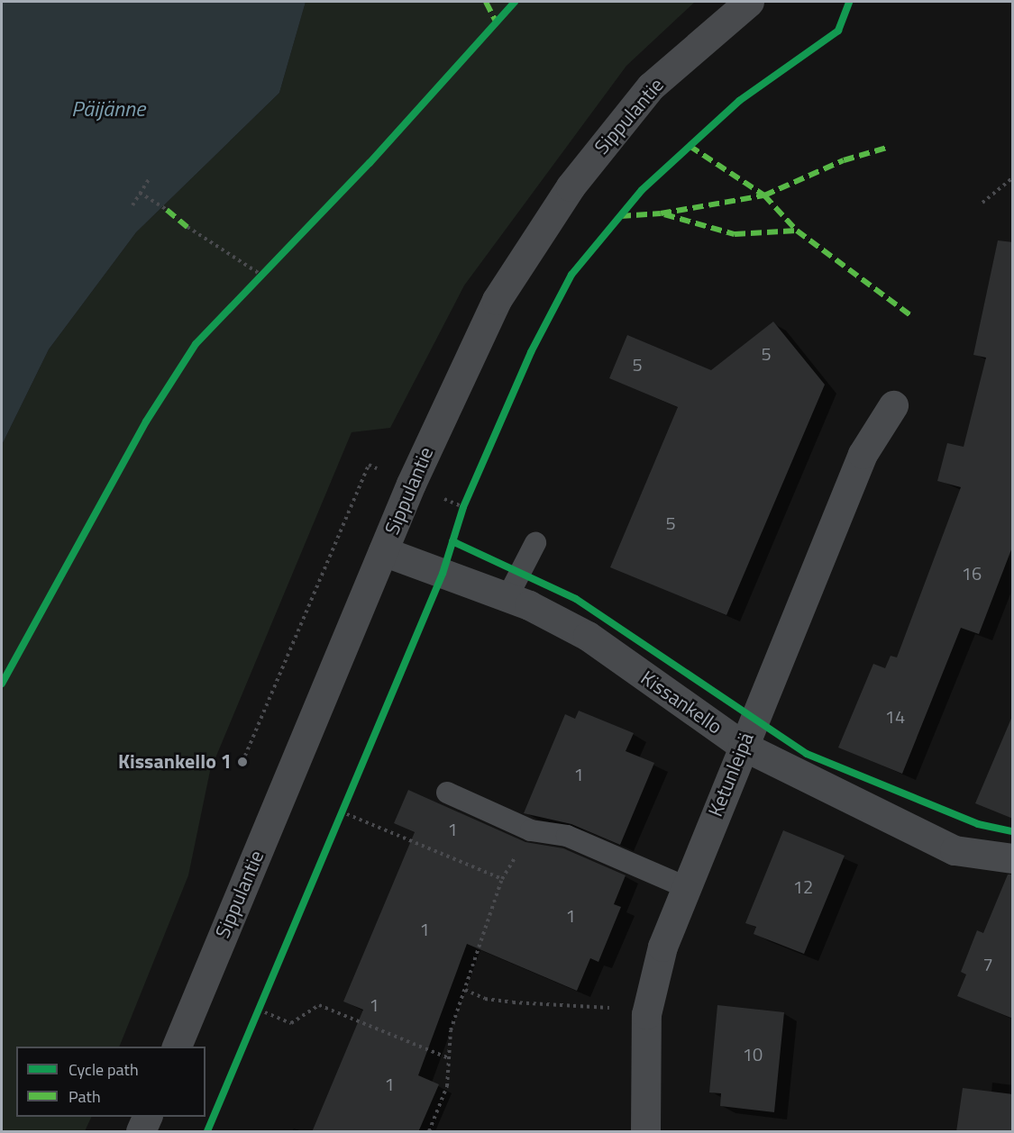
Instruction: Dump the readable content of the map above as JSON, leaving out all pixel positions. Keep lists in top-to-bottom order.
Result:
{
  "streets": {
    "street": ["Sippulantie", "Kissankello", "Ketunleipä"]
  },
  "crossings": [
    ["Sippulantie", "Kissankello"],
    ["Kissankello", "Ketunleipä"]
  ],
  "water": ["Päijänne"],
  "places": ["Kissankello 1"],
  "house_numbers": [
    "5",
    "5",
    "5",
    "16",
    "14",
    "1",
    "1",
    "12",
    "1",
    "1",
    "7",
    "1",
    "10",
    "1"
  ],
  "legend": ["Cycle path", "Path"]
}
